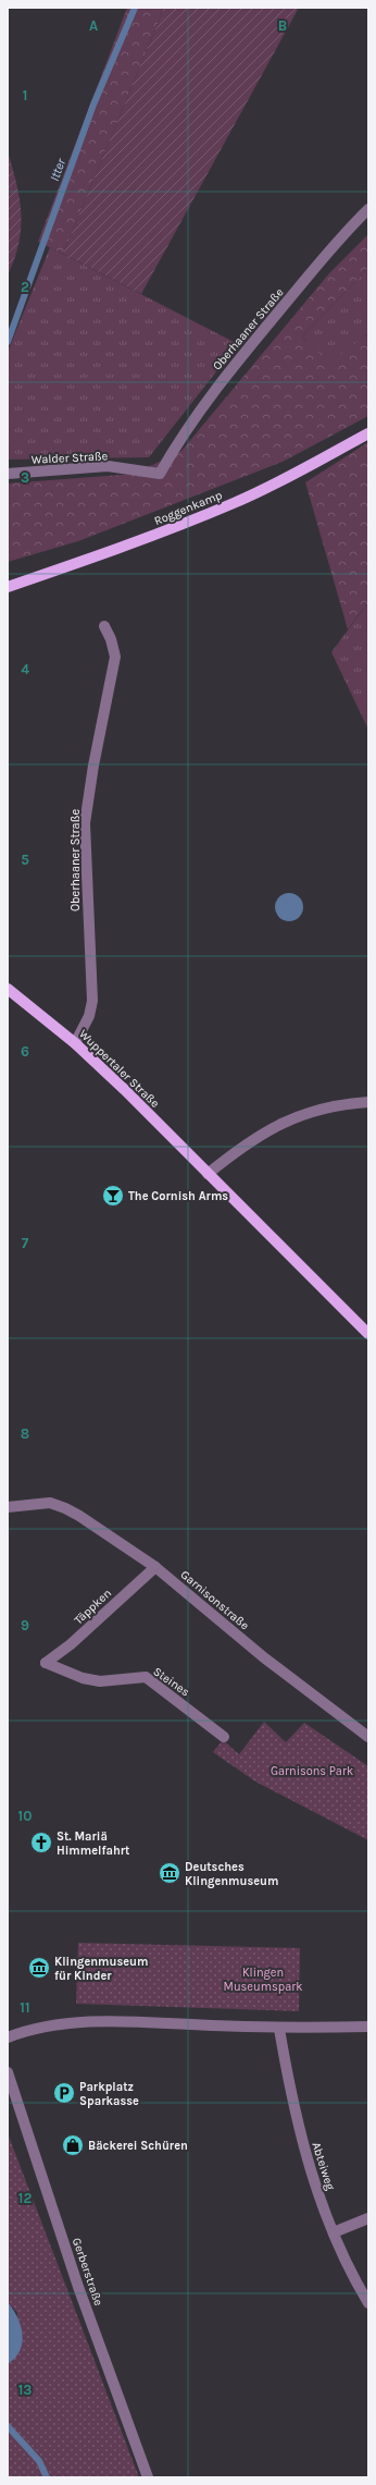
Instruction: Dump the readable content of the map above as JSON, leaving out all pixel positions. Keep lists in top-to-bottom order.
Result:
{
  "streets": {
    "main road": ["Roggenkamp", "Wuppertaler Straße"],
    "street": [
      "Oberhaaner Straße",
      "Walder Straße",
      "Garnisonstraße",
      "Täppken",
      "Steines",
      "Abteiweg",
      "Gerberstraße"
    ]
  },
  "crossings": [
    ["Oberhaaner Straße", "Walder Straße"],
    ["Oberhaaner Straße", "Wuppertaler Straße"],
    ["Garnisonstraße", "Täppken"],
    ["Täppken", "Steines"]
  ],
  "water": ["Itter"],
  "parks": ["Garnisons Park", "Klingen Museumspark"],
  "places": {
    "bar": ["The Cornish Arms"],
    "church": ["St. Mariä Himmelfahrt"],
    "museum": ["Deutsches Klingenmuseum", "Klingenmuseum für Kinder"],
    "parking": ["Parkplatz Sparkasse"],
    "shop": ["Bäckerei Schüren"]
  },
  "grid": {
    "columns": ["A", "B"],
    "rows": [
      "1",
      "2",
      "3",
      "4",
      "5",
      "6",
      "7",
      "8",
      "9",
      "10",
      "11",
      "12",
      "13"
    ]
  }
}
